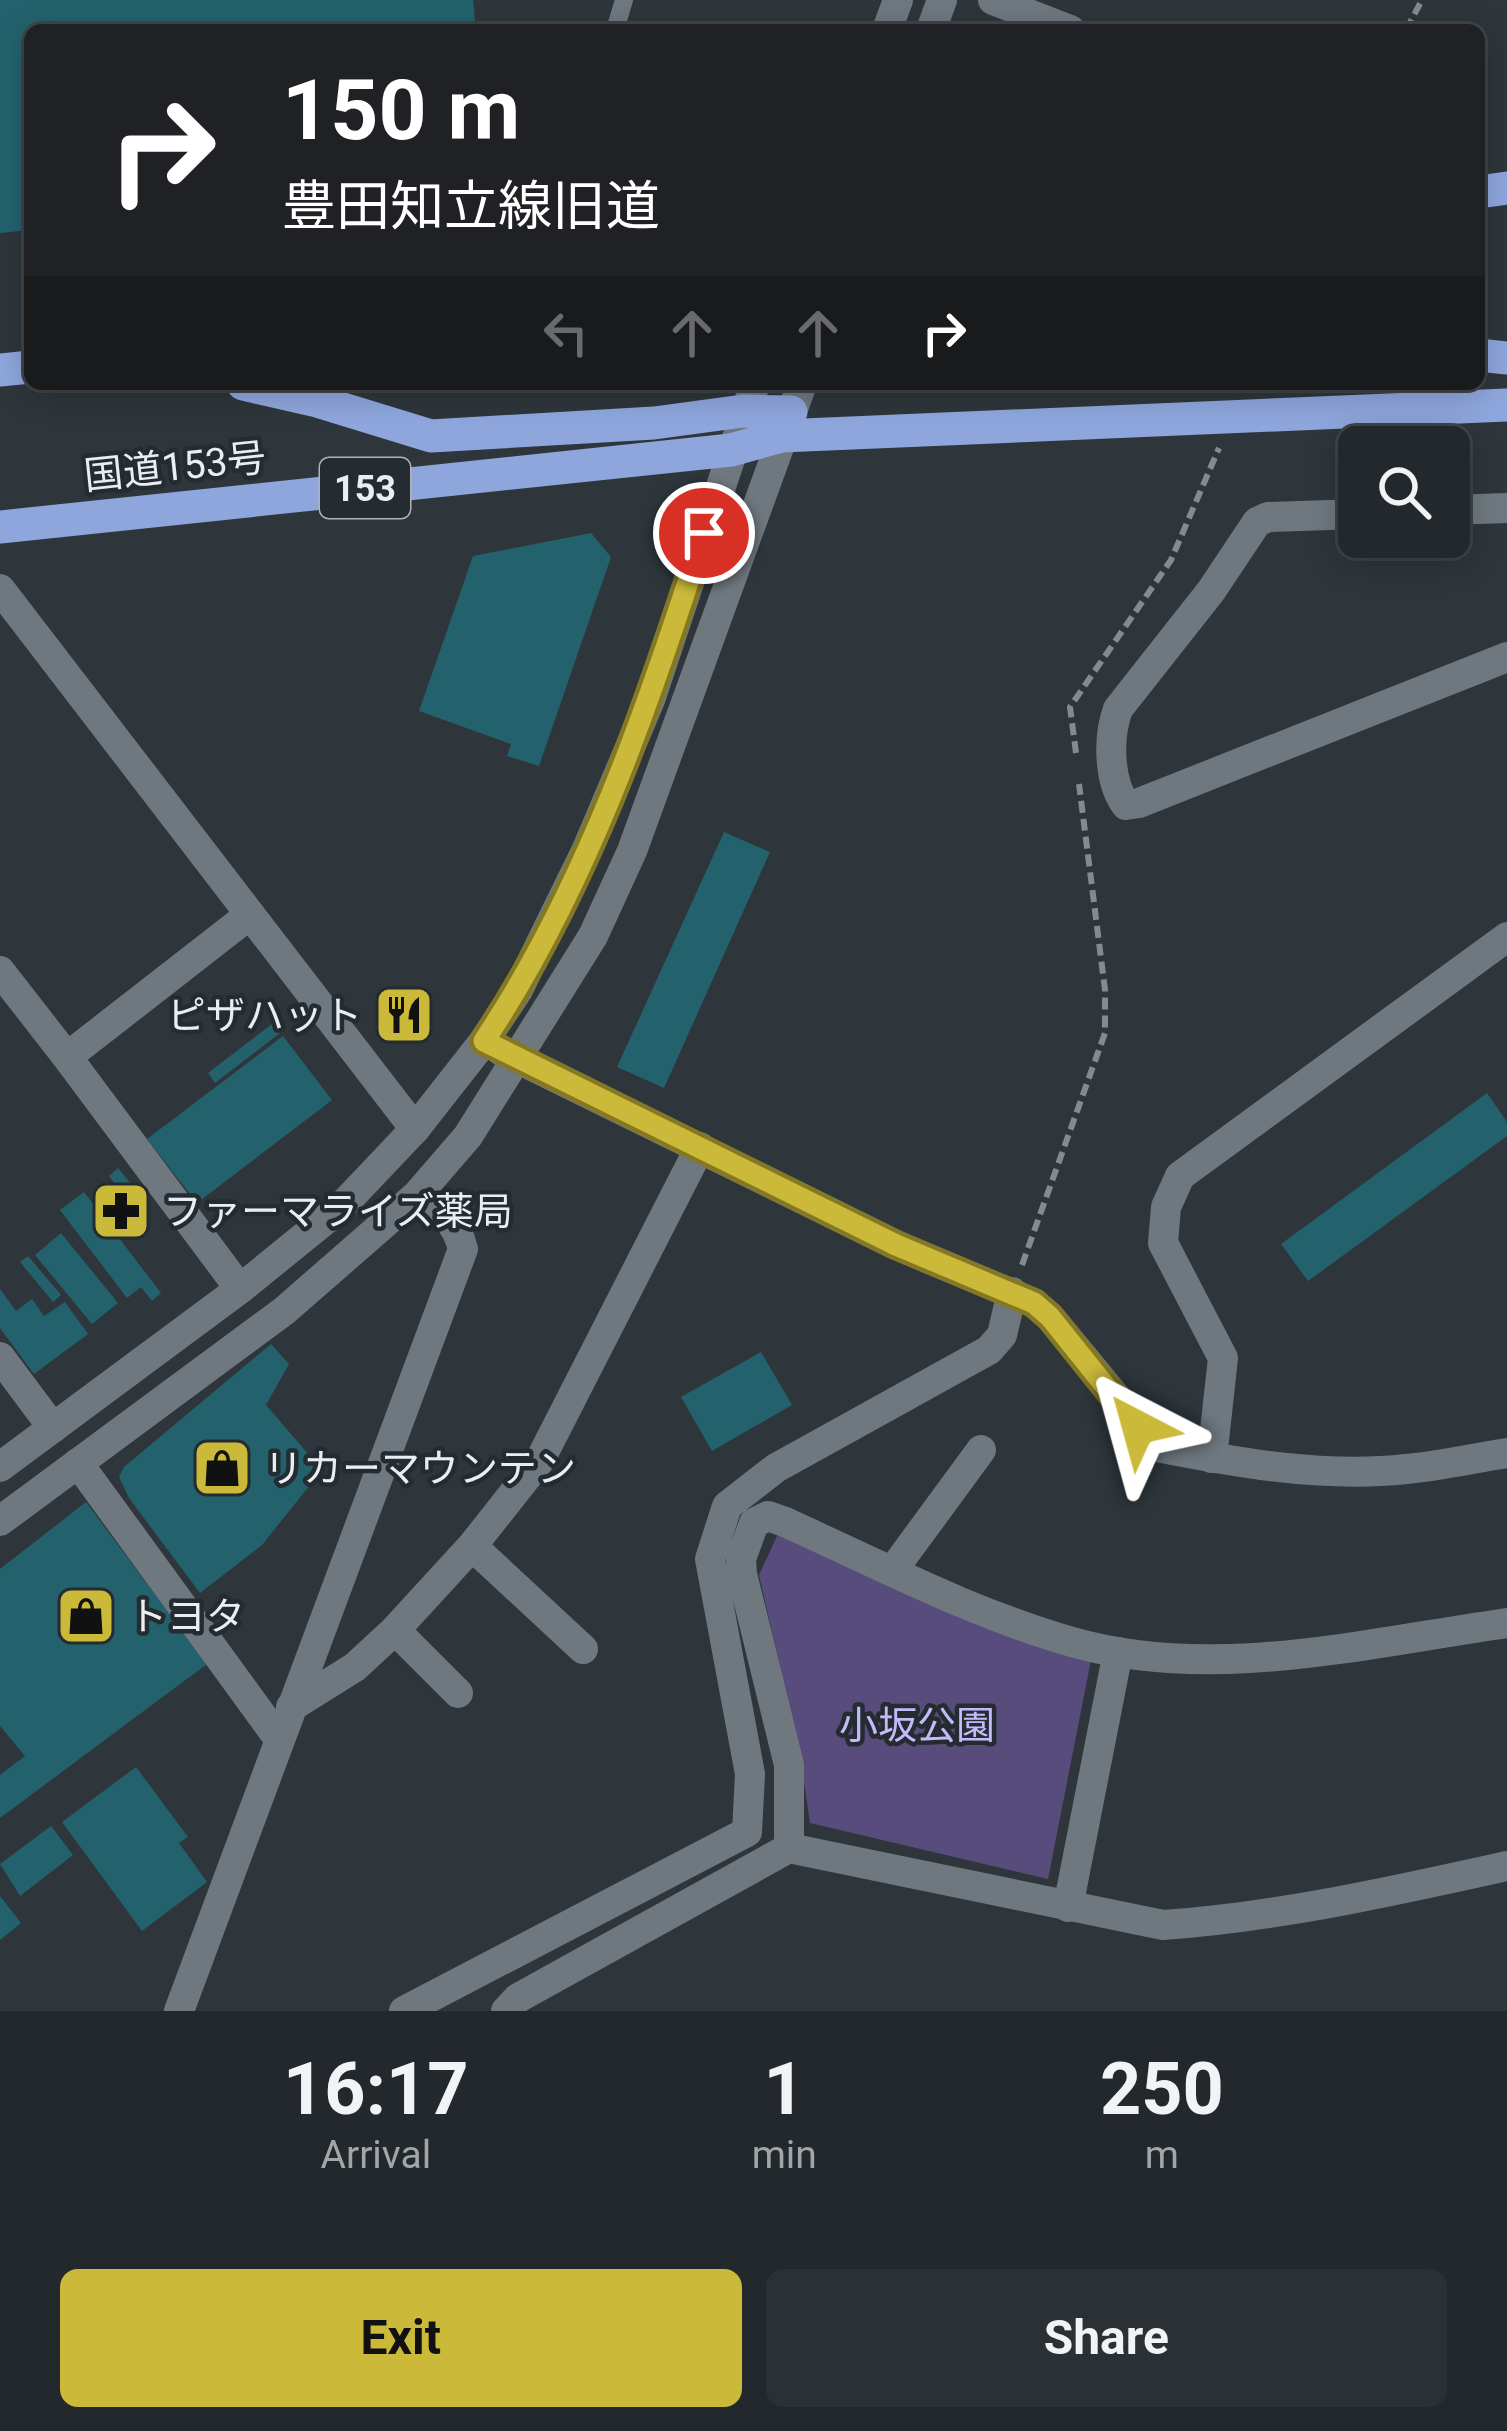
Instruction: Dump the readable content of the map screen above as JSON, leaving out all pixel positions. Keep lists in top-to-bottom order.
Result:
{
  "streets": {
    "highway": ["国道153号", "153"]
  },
  "crossings": [
    ["国道153号", "153"]
  ],
  "parks": ["小坂公園"],
  "places": {
    "restaurant": ["ピザハット"],
    "pharmacy": ["ファーマライズ薬局"],
    "shop": ["リカーマウンテン", "トヨタ"]
  },
  "page": {
    "turn": ["150 m", "豊田知立線旧道"],
    "eta": [
      "16:17",
      "Arrival",
      "1",
      "min",
      "250",
      "m"
    ],
    "buttons": ["Exit", "Share"]
  }
}
